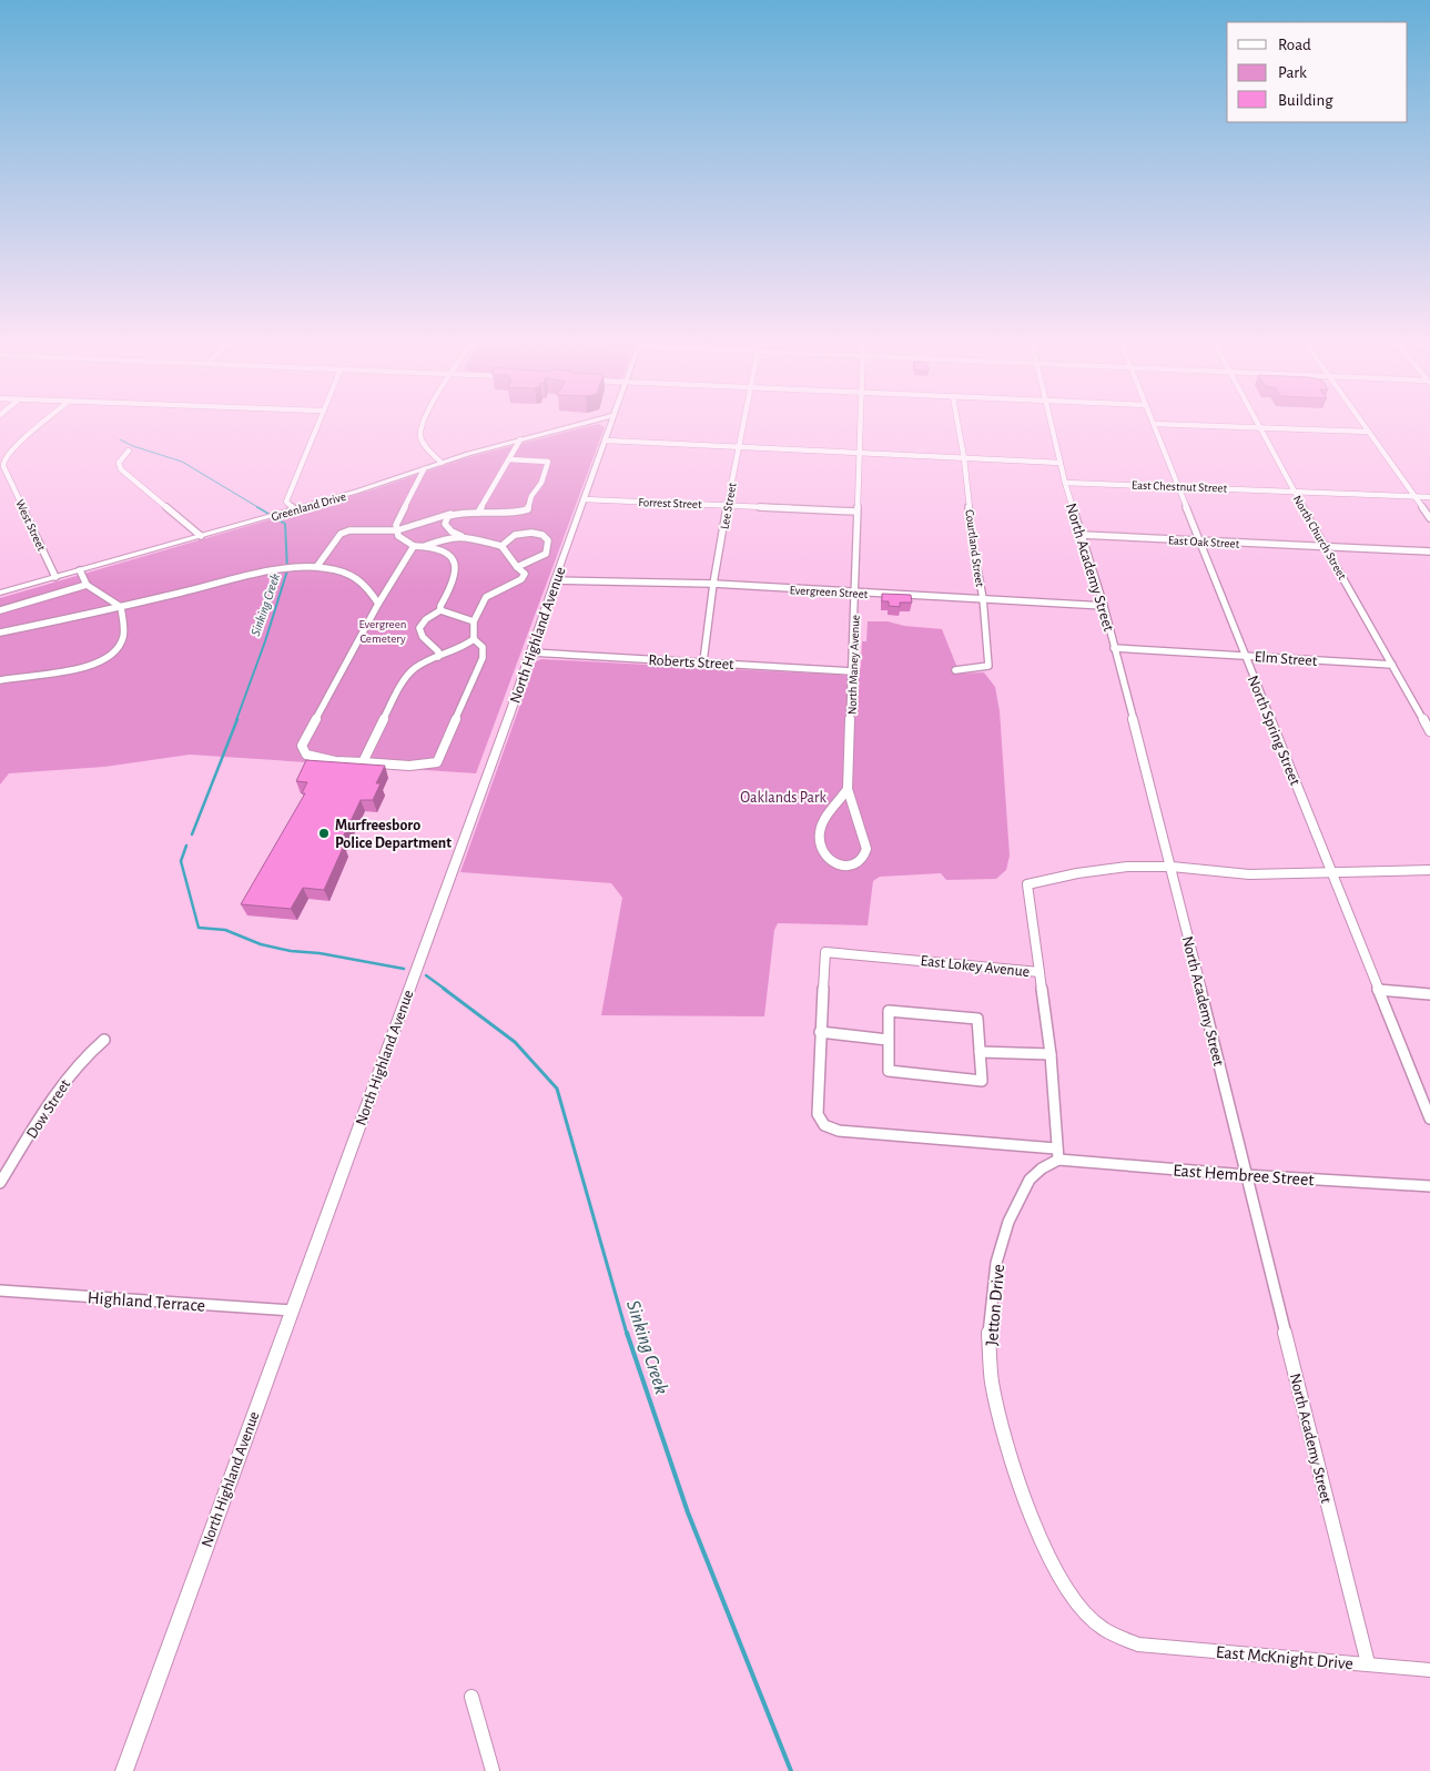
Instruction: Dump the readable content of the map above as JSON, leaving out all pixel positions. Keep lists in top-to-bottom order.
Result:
{
  "streets": {
    "street": [
      "East Chestnut Street",
      "Forrest Street",
      "Greenland Drive",
      "Lee Street",
      "West Street",
      "North Church Street",
      "East Oak Street",
      "Courtland Street",
      "North Academy Street",
      "Evergreen Street",
      "North Highland Avenue",
      "Elm Street",
      "Roberts Street",
      "North Maney Avenue",
      "North Spring Street",
      "East Lokey Avenue",
      "Dow Street",
      "East Hembree Street",
      "Highland Terrace",
      "Jetton Drive",
      "East McKnight Drive"
    ]
  },
  "crossings": [
    ["East Chestnut Street", "North Church Street"],
    ["East Chestnut Street", "North Academy Street"],
    ["East Chestnut Street", "North Spring Street"],
    ["Forrest Street", "Lee Street"],
    ["Forrest Street", "North Highland Avenue"],
    ["Forrest Street", "North Maney Avenue"],
    ["Greenland Drive", "West Street"],
    ["Lee Street", "Evergreen Street"],
    ["Lee Street", "Roberts Street"],
    ["North Church Street", "East Oak Street"],
    ["North Church Street", "Elm Street"],
    ["East Oak Street", "North Academy Street"],
    ["East Oak Street", "North Spring Street"],
    ["Courtland Street", "Evergreen Street"],
    ["North Academy Street", "Evergreen Street"],
    ["North Academy Street", "Elm Street"],
    ["North Academy Street", "East Lokey Avenue"],
    ["North Academy Street", "East Hembree Street"],
    ["North Academy Street", "East McKnight Drive"],
    ["Evergreen Street", "North Highland Avenue"],
    ["Evergreen Street", "North Maney Avenue"],
    ["North Highland Avenue", "Roberts Street"],
    ["North Highland Avenue", "Highland Terrace"],
    ["Elm Street", "North Spring Street"],
    ["Roberts Street", "North Maney Avenue"],
    ["North Spring Street", "East Lokey Avenue"],
    ["East Lokey Avenue", "East Hembree Street"],
    ["East Lokey Avenue", "Jetton Drive"],
    ["East Hembree Street", "Jetton Drive"],
    ["Jetton Drive", "East McKnight Drive"]
  ],
  "water": ["Sinking Creek"],
  "parks": ["Evergreen Cemetery", "Oaklands Park"],
  "places": ["Murfreesboro Police Department"],
  "legend": ["Road", "Park", "Building"]
}
